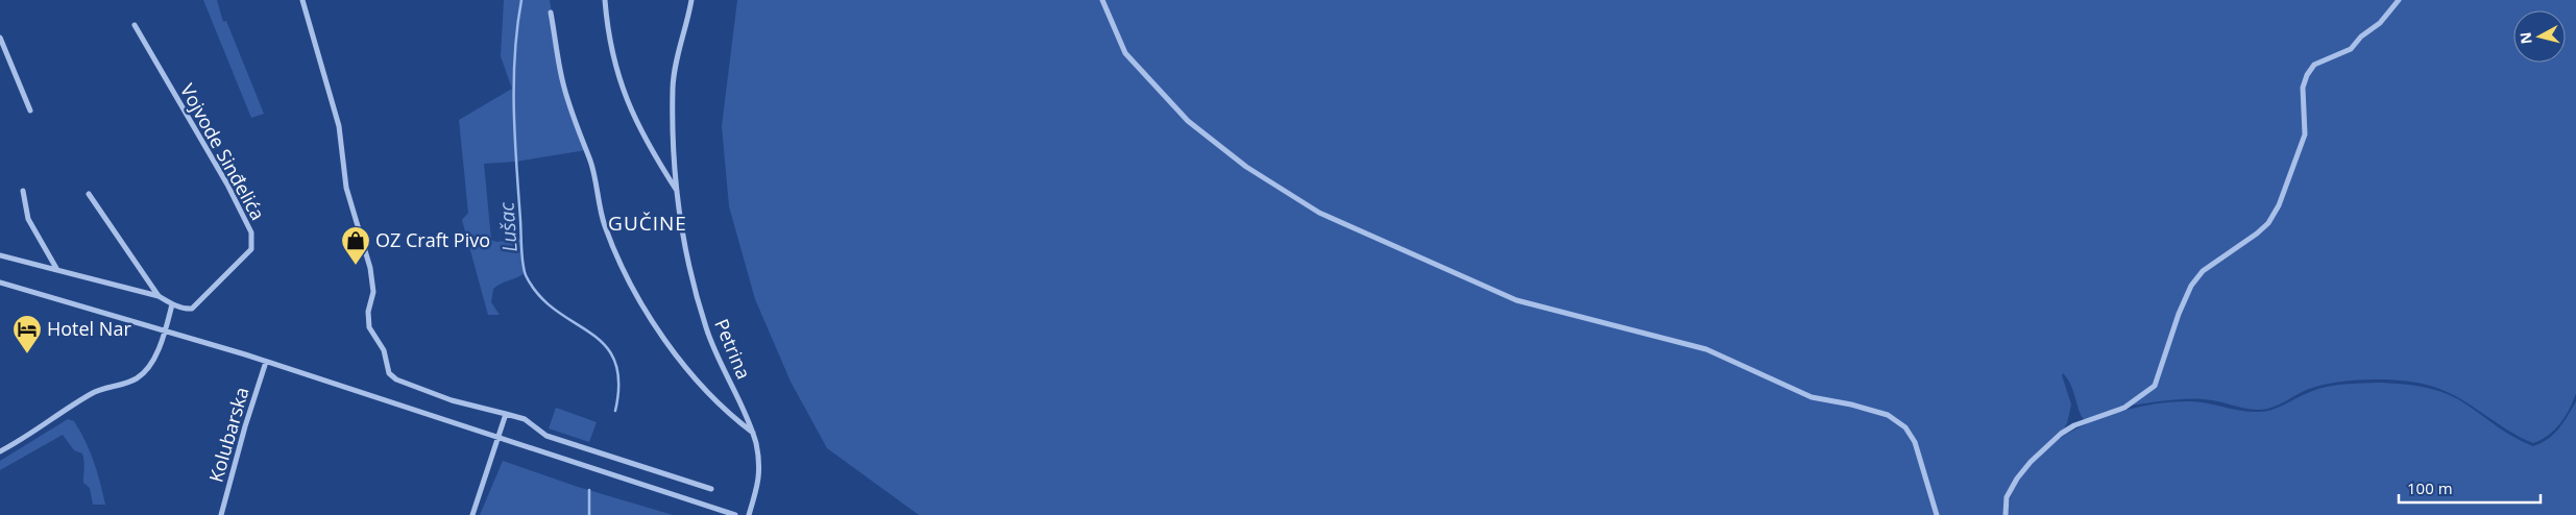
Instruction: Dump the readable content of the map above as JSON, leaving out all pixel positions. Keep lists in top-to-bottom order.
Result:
{
  "streets": {
    "street": ["Vojvode Sinđelića", "Petrina", "Kolubarska"]
  },
  "districts": ["GUČINE"],
  "water": ["Lušac"],
  "places": {
    "shop": ["OZ Craft Pivo"],
    "hotel": ["Hotel Nar"]
  },
  "scale_bar": "100 m",
  "north": "left"
}
